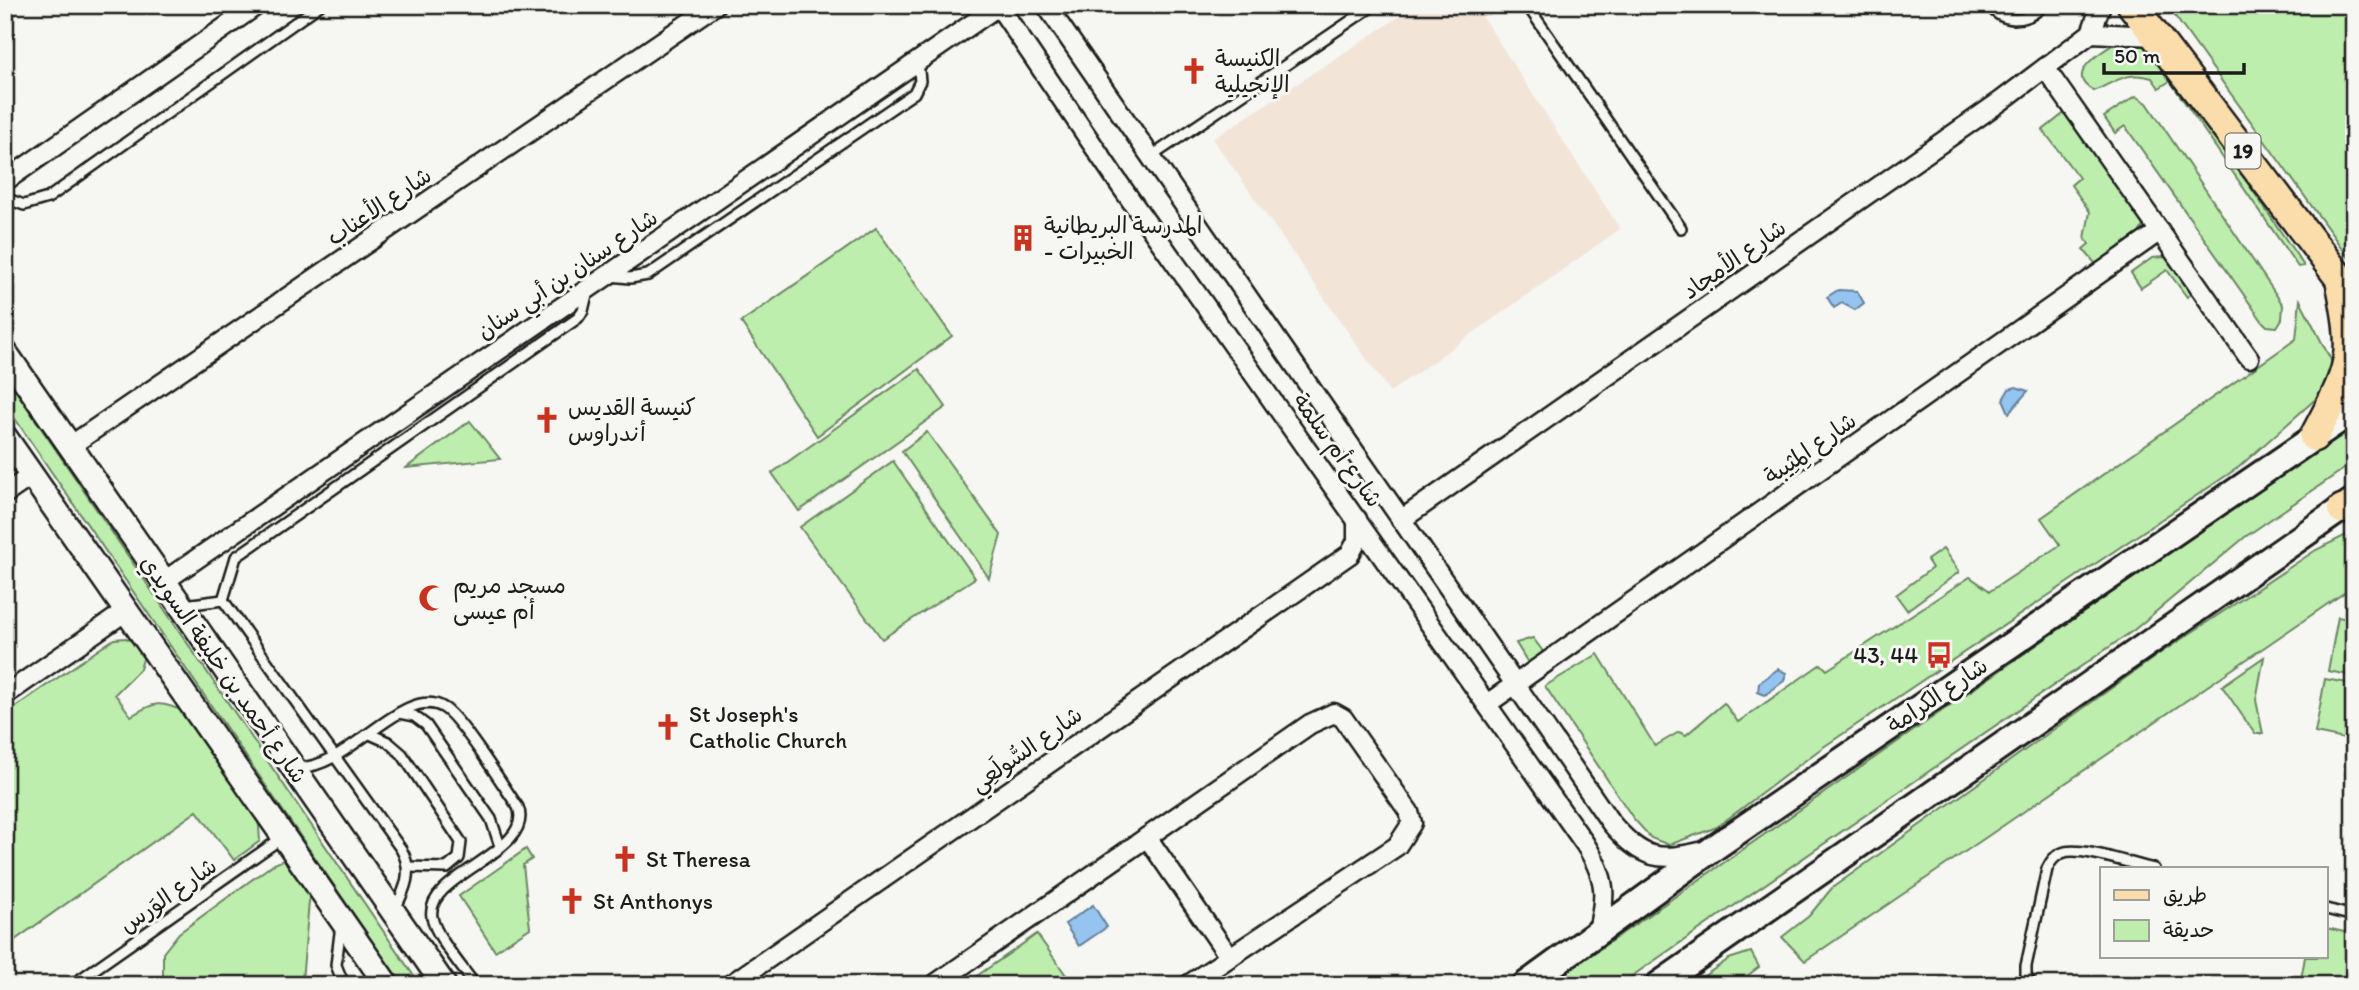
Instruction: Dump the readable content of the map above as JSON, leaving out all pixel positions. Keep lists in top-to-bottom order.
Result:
{
  "streets": {
    "main road": ["19", "شارع الكرامة"],
    "street": [
      "شارع الأعناب",
      "شارع الأمجاد",
      "شارع سنان بن أبي سنان",
      "شارع المِثِيبة",
      "شارع أم سلمة",
      "شارع أحمد بن خليفة السويدي",
      "شارع السُّولَعِي"
    ],
    "lane": ["شارع الوَرس"]
  },
  "crossings": [
    ["شارع الأعناب", "شارع أحمد بن خليفة السويدي"],
    ["شارع الأمجاد", "شارع أم سلمة"],
    ["شارع سنان بن أبي سنان", "شارع أم سلمة"],
    ["شارع سنان بن أبي سنان", "شارع أحمد بن خليفة السويدي"],
    ["شارع المِثِيبة", "شارع أم سلمة"],
    ["شارع أم سلمة", "شارع الكرامة"],
    ["شارع أحمد بن خليفة السويدي", "شارع الوَرس"]
  ],
  "places": {
    "church": [
      "الكنيسة الإنجيلية",
      "كنيسة القديس أندراوس",
      "St Joseph's Catholic Church",
      "St Theresa",
      "St Anthonys"
    ],
    "building": ["المدرسة البريطانية - الخبيرات"],
    "mosque": ["مسجد مريم أم عيسى"],
    "bus stop": ["43, 44"]
  },
  "legend": ["طريق", "حديقة"],
  "scale_bar": "50 m"
}
